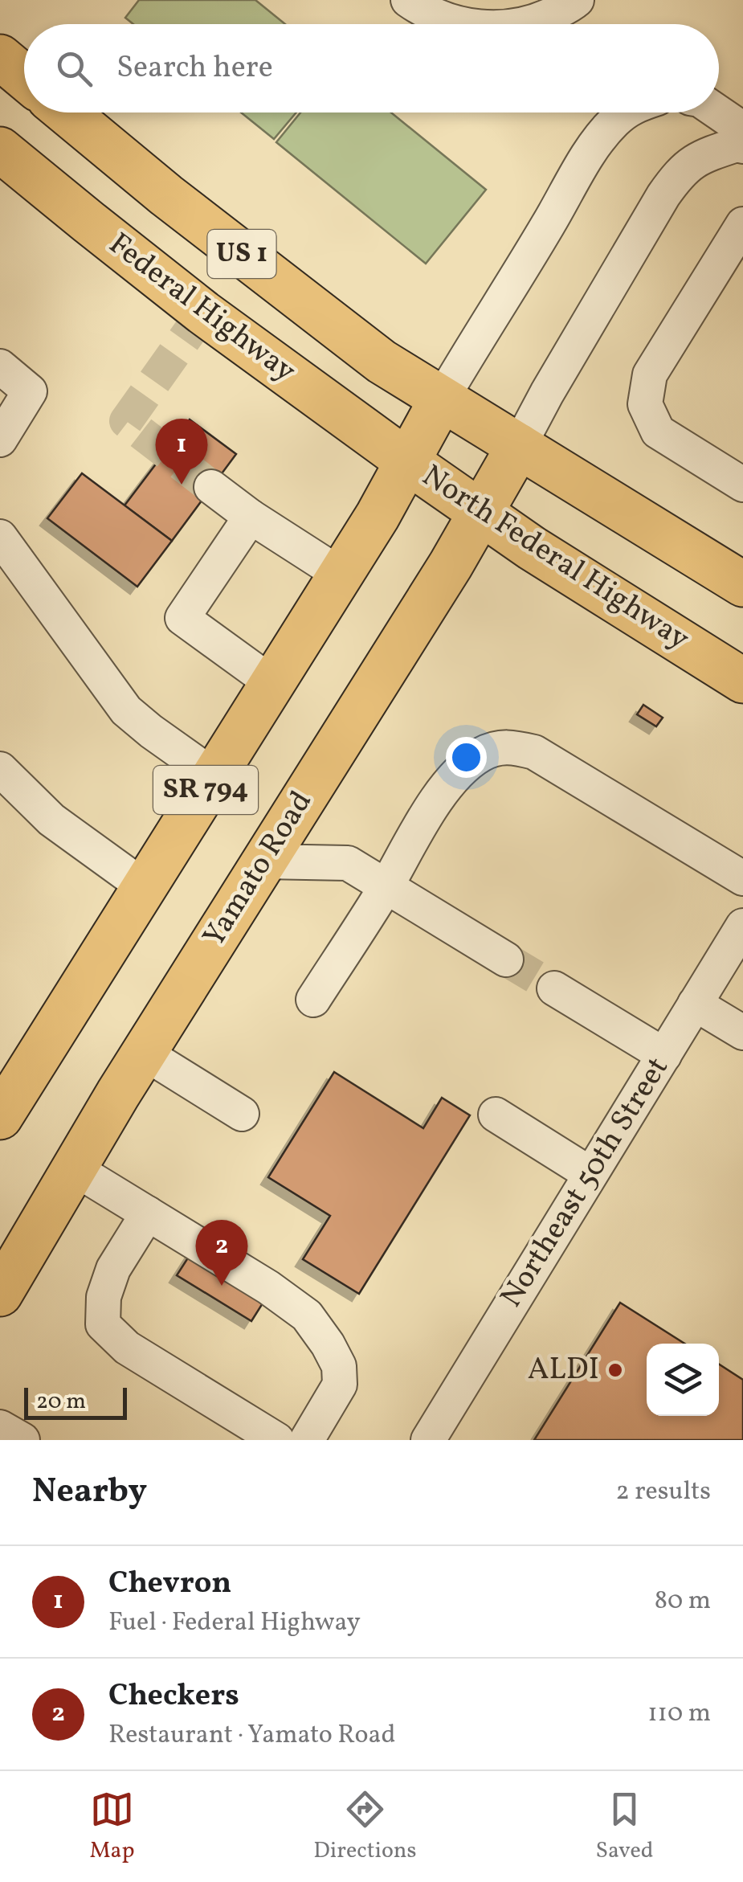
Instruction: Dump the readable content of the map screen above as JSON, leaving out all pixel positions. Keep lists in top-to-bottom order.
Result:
{
  "streets": {
    "main road": [
      "US 1",
      "Federal Highway",
      "North Federal Highway",
      "SR 794",
      "Yamato Road"
    ],
    "street": ["Northeast 50th Street"]
  },
  "crossings": [
    ["US 1", "SR 794"],
    ["US 1", "Yamato Road"],
    ["Federal Highway", "North Federal Highway"],
    ["Federal Highway", "SR 794"],
    ["North Federal Highway", "SR 794"],
    ["North Federal Highway", "Yamato Road"]
  ],
  "places": ["ALDI"],
  "scale_bar": "20 m",
  "page": {
    "search": "Search here",
    "pins": ["1", "2"],
    "scale": "20 m",
    "heading": ["Nearby", "2 results"],
    "list": [
      {
        "mark": "1",
        "name": "Chevron",
        "note": "Fuel · Federal Highway",
        "value": "80 m"
      },
      {
        "mark": "2",
        "name": "Checkers",
        "note": "Restaurant · Yamato Road",
        "value": "110 m"
      }
    ],
    "nav": ["Map", "Directions", "Saved"]
  }
}
